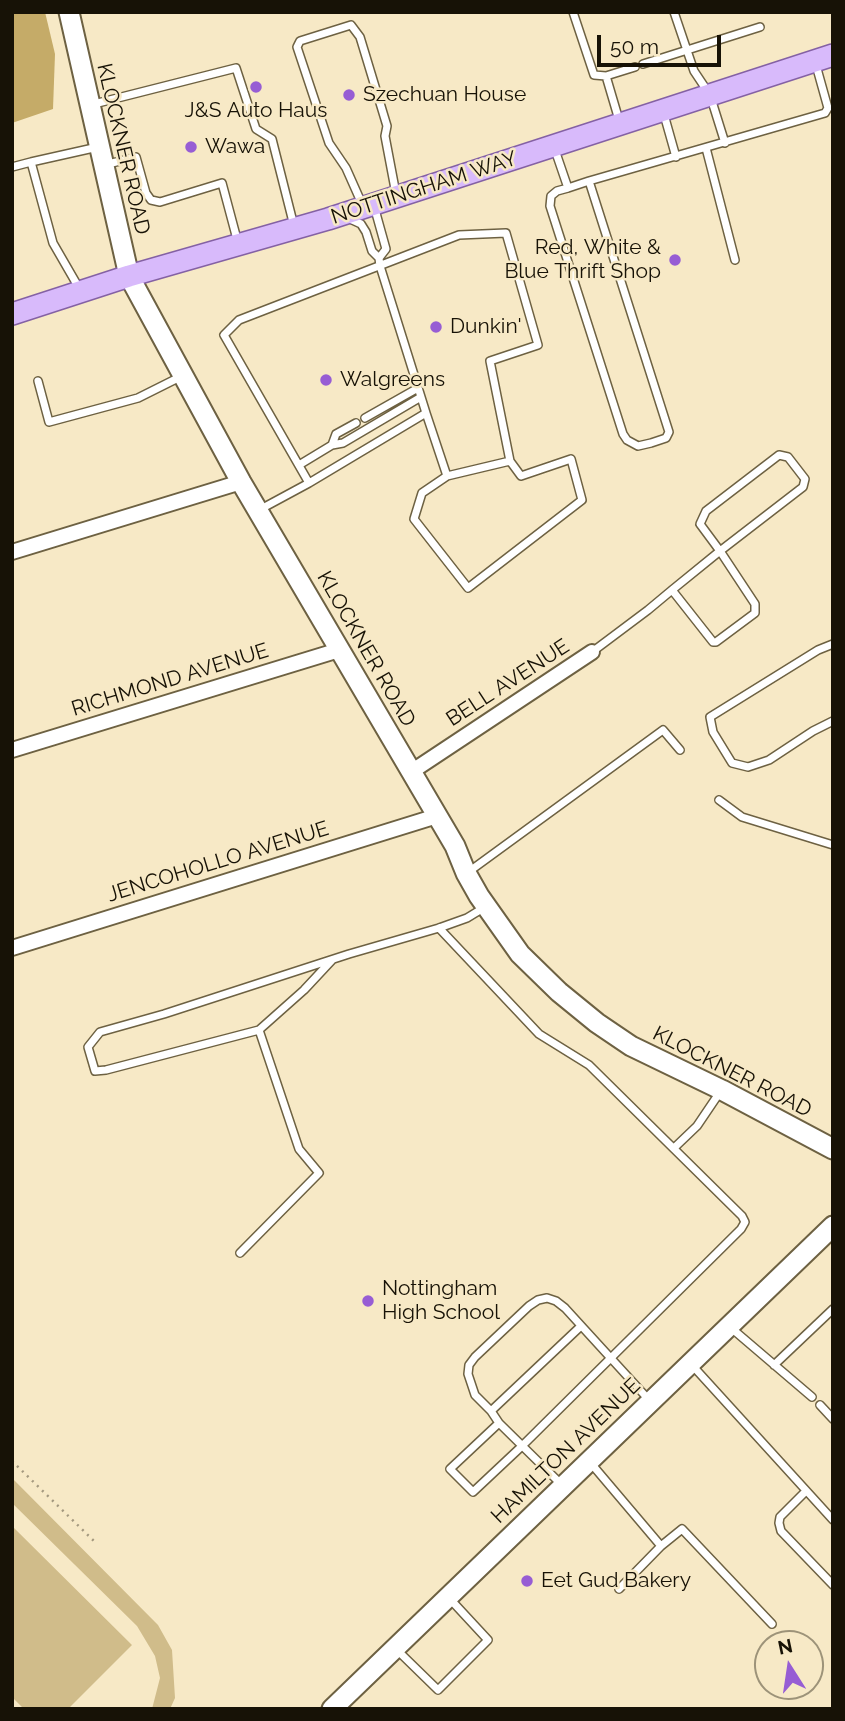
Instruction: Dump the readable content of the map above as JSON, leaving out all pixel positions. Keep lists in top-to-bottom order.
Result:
{
  "streets": {
    "main road": ["KLOCKNER ROAD", "NOTTINGHAM WAY", "HAMILTON AVENUE"],
    "street": ["RICHMOND AVENUE", "BELL AVENUE", "JENCOHOLLO AVENUE"]
  },
  "crossings": [
    ["KLOCKNER ROAD", "NOTTINGHAM WAY"],
    ["KLOCKNER ROAD", "RICHMOND AVENUE"],
    ["KLOCKNER ROAD", "BELL AVENUE"],
    ["KLOCKNER ROAD", "JENCOHOLLO AVENUE"]
  ],
  "places": [
    "J&S Auto Haus",
    "Szechuan House",
    "Wawa",
    "Red, White & Blue Thrift Shop",
    "Dunkin'",
    "Walgreens",
    "Nottingham High School",
    "Eet Gud Bakery"
  ],
  "scale_bar": "50 m",
  "north": "top"
}
